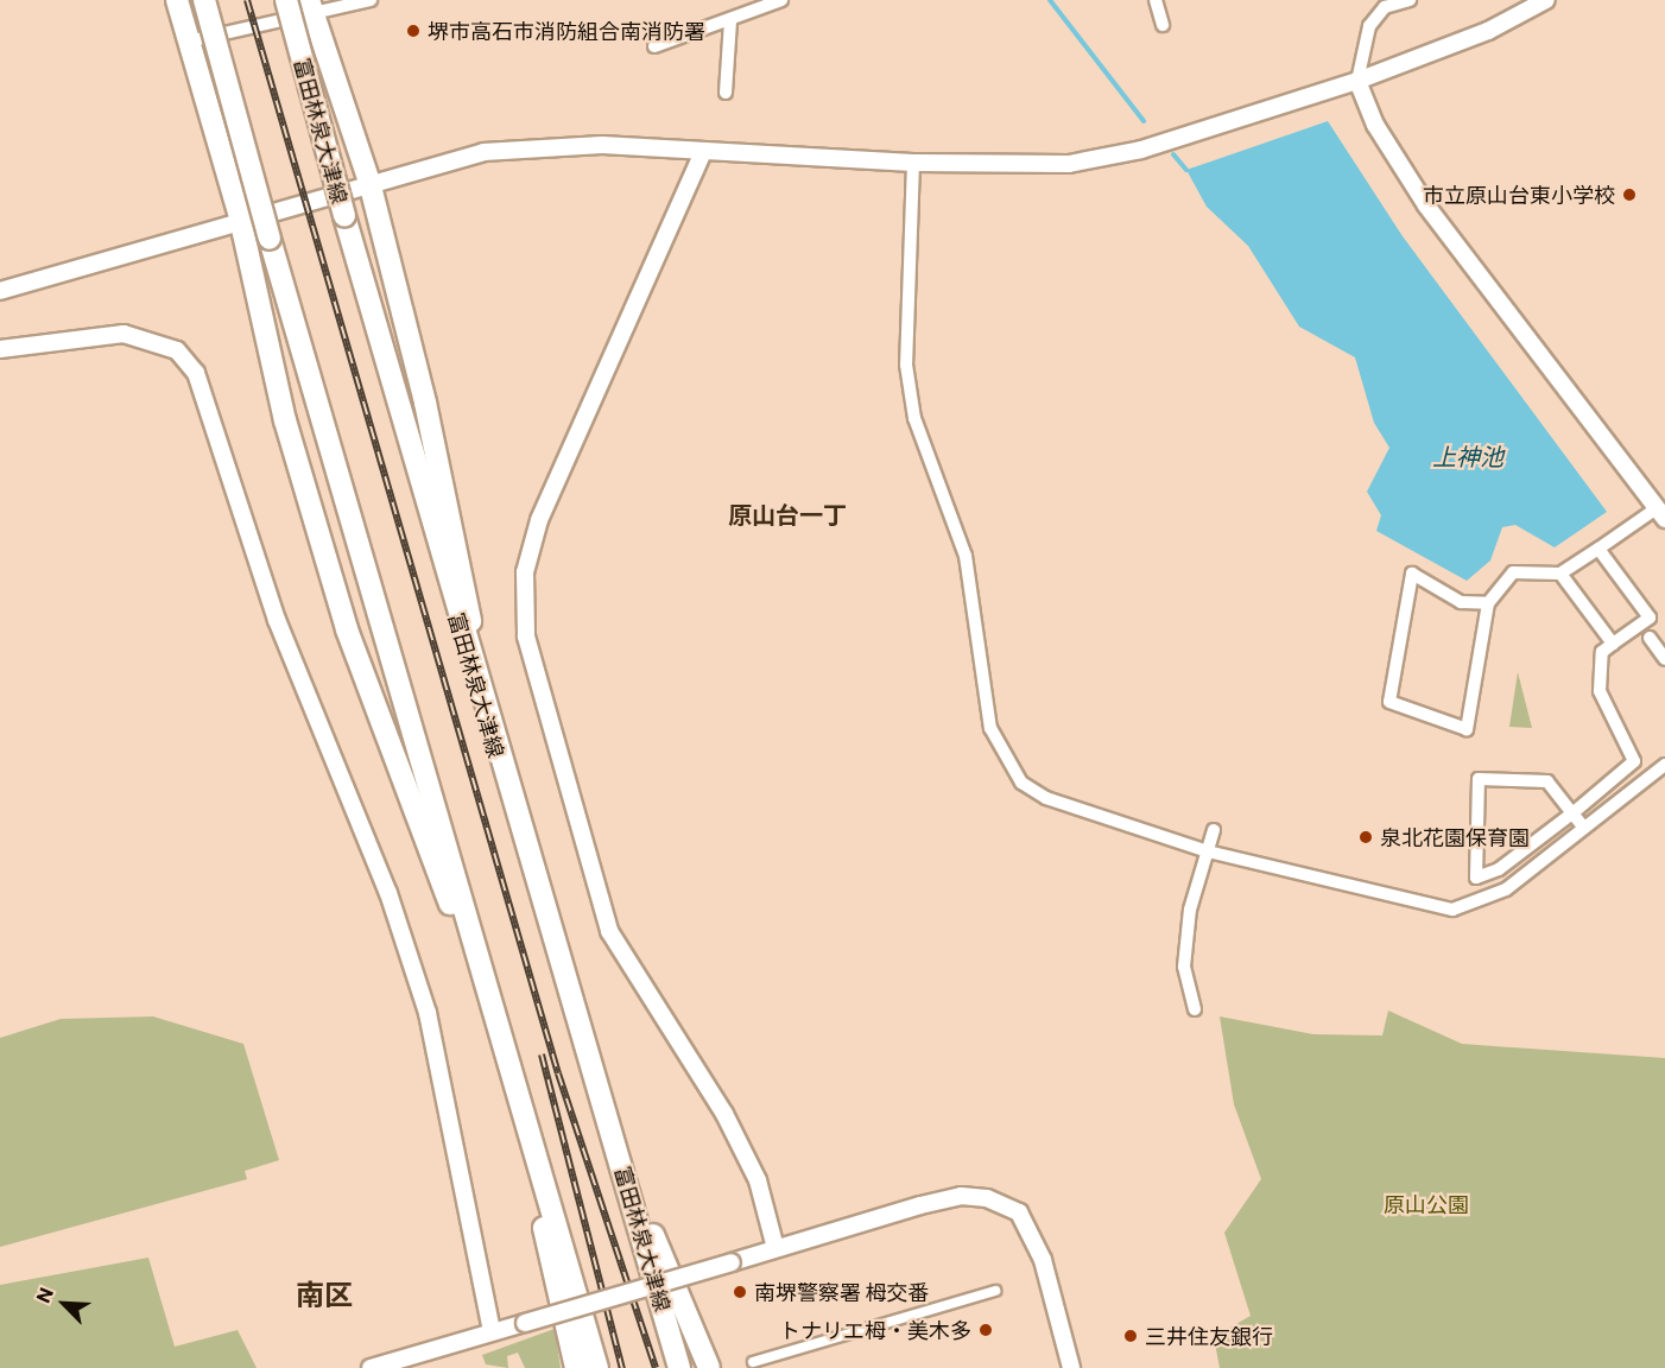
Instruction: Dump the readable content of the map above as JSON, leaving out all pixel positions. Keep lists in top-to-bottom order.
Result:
{
  "streets": {
    "main road": ["富田林泉大津線"]
  },
  "districts": ["原山台一丁", "南区"],
  "water": ["上神池"],
  "parks": ["原山公園"],
  "places": [
    "堺市高石市消防組合南消防署",
    "市立原山台東小学校",
    "泉北花園保育園",
    "南堺警察署 栂交番",
    "トナリエ栂・美木多",
    "三井住友銀行"
  ],
  "north": "top left"
}
